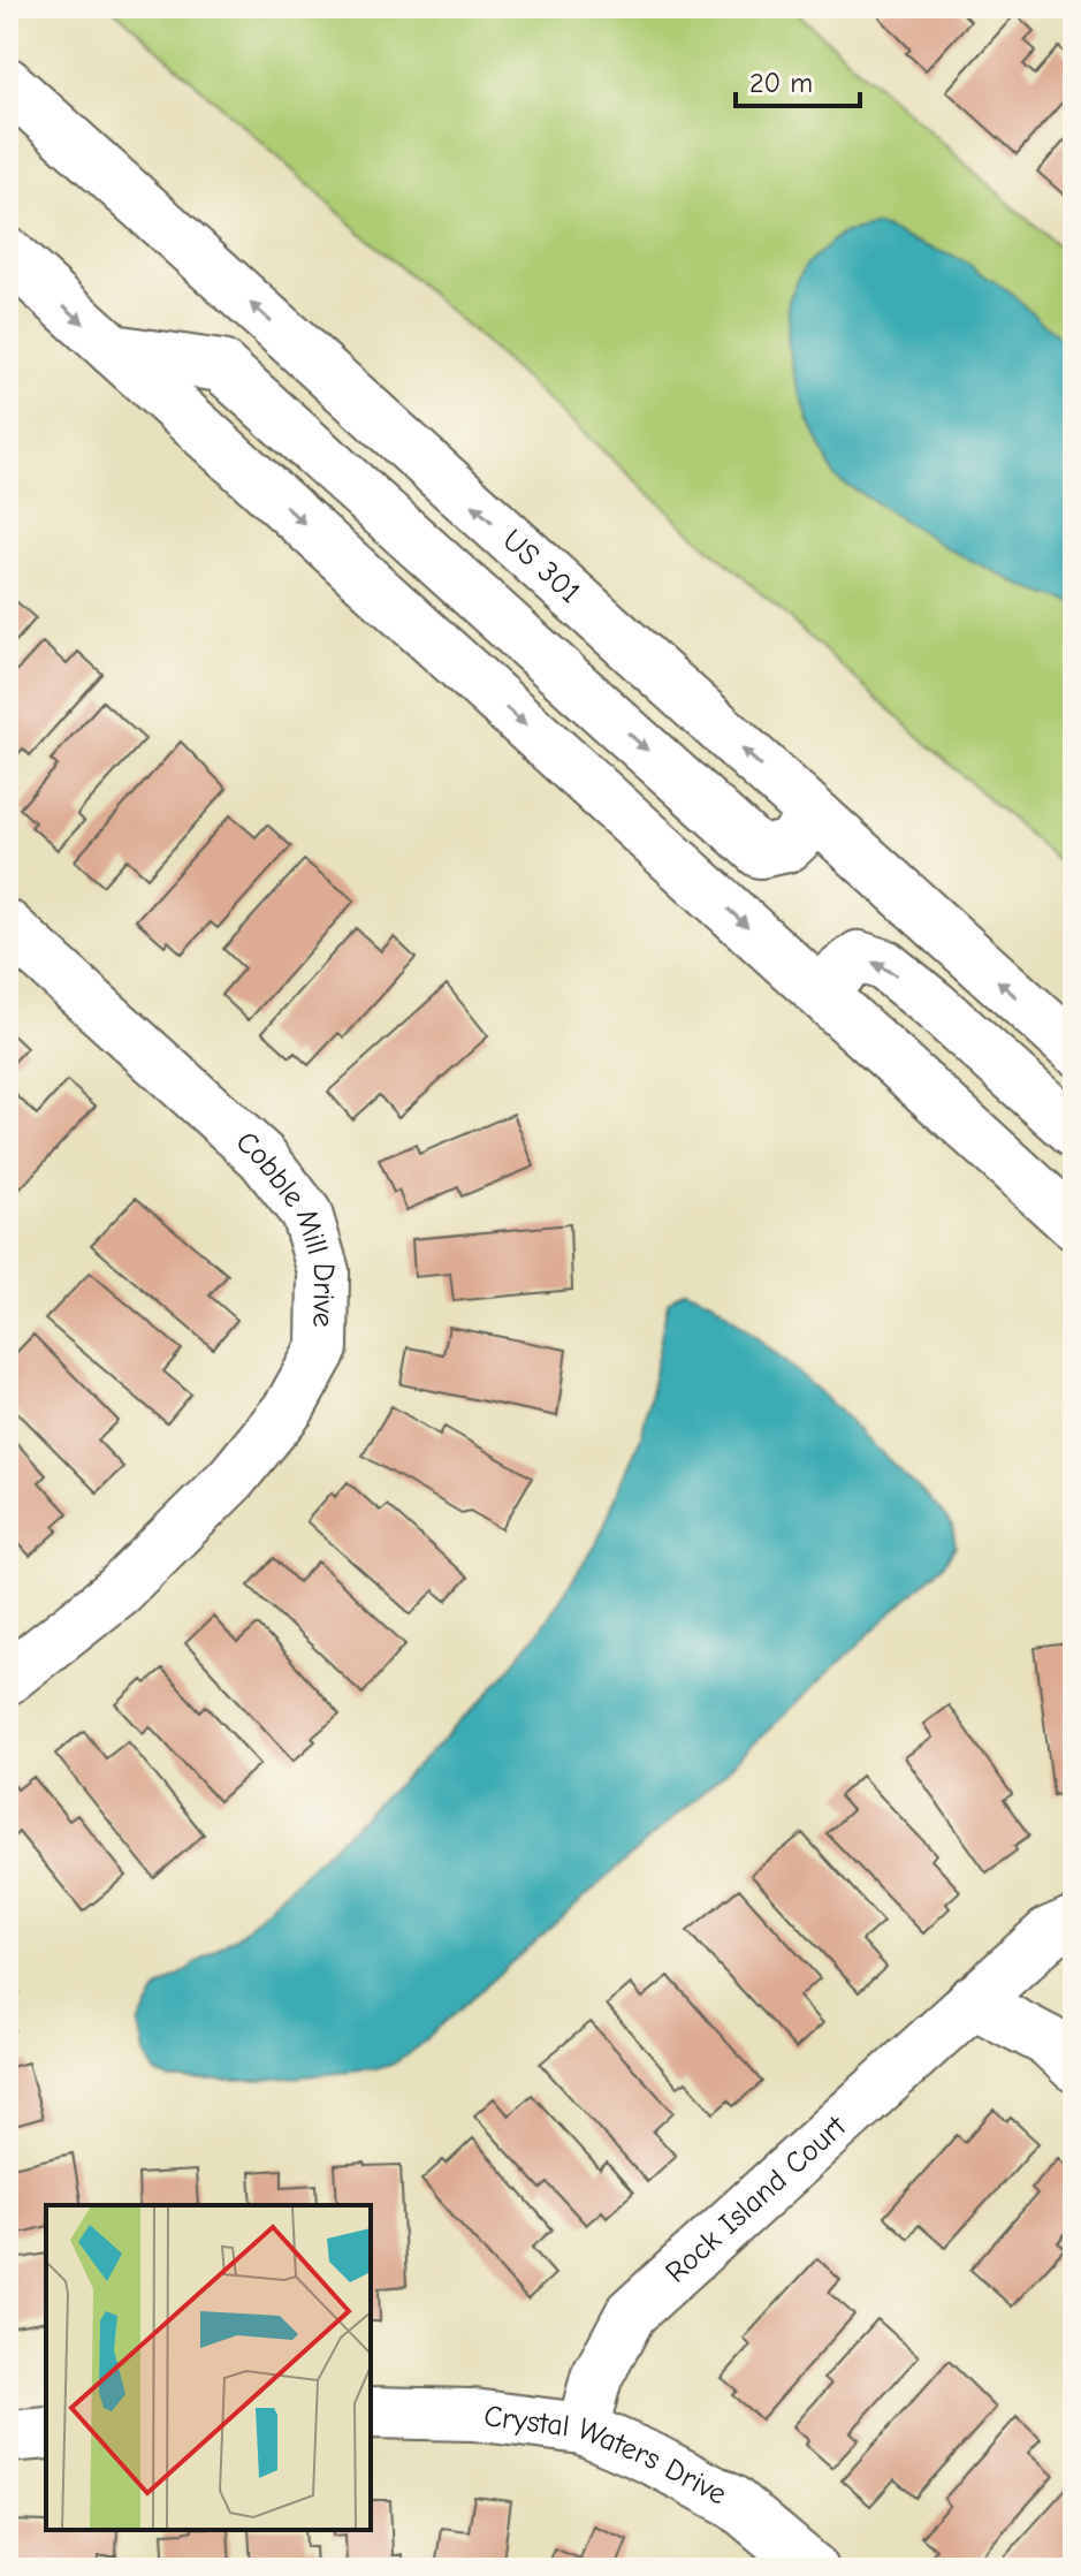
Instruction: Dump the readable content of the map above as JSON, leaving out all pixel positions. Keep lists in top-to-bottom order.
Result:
{
  "streets": {
    "main road": [
      "US 301",
      "Cobble Mill Drive",
      "Rock Island Court",
      "Crystal Waters Drive"
    ]
  },
  "crossings": [
    ["Rock Island Court", "Crystal Waters Drive"]
  ],
  "scale_bar": "20 m"
}
